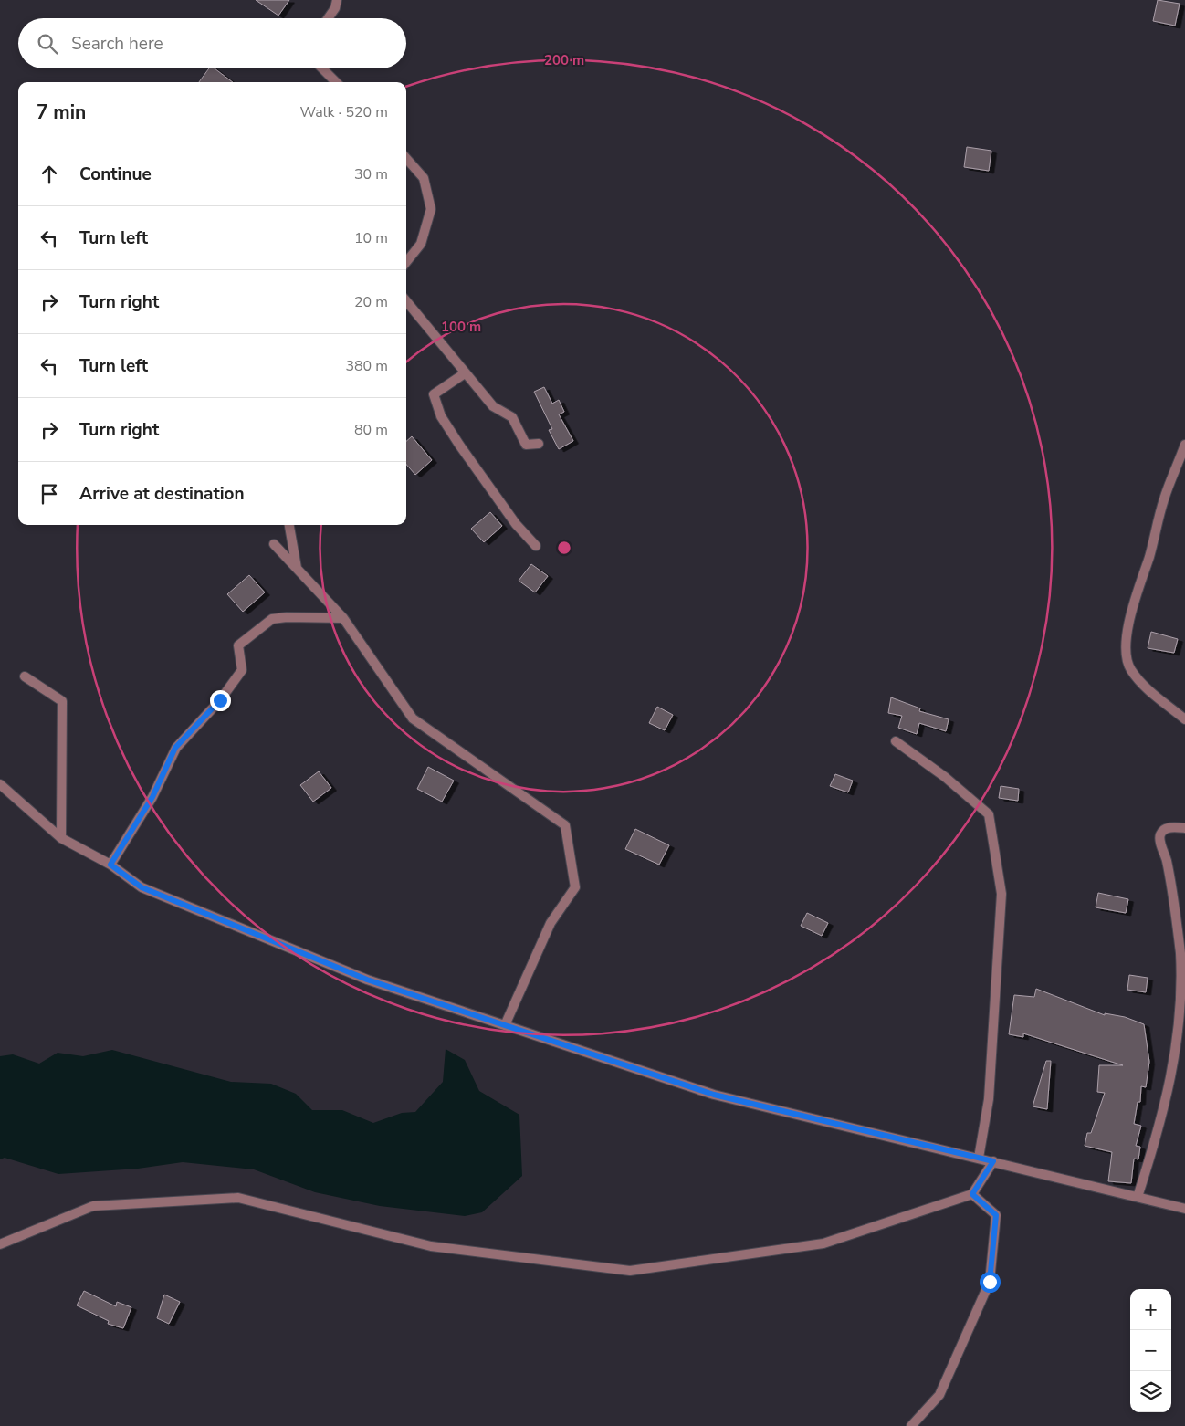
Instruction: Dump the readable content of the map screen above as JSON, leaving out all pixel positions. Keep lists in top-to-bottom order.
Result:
{
  "page": {
    "search": "Search here",
    "heading": ["7 min", "Walk · 520 m"],
    "list": [
      ["Continue", "30 m"],
      ["Turn left", "10 m"],
      ["Turn right", "20 m"],
      ["Turn left", "380 m"],
      ["Turn right", "80 m"],
      "Arrive at destination"
    ],
    "map_buttons": ["+", "−"]
  },
  "rings": ["200 m", "100 m"]
}
